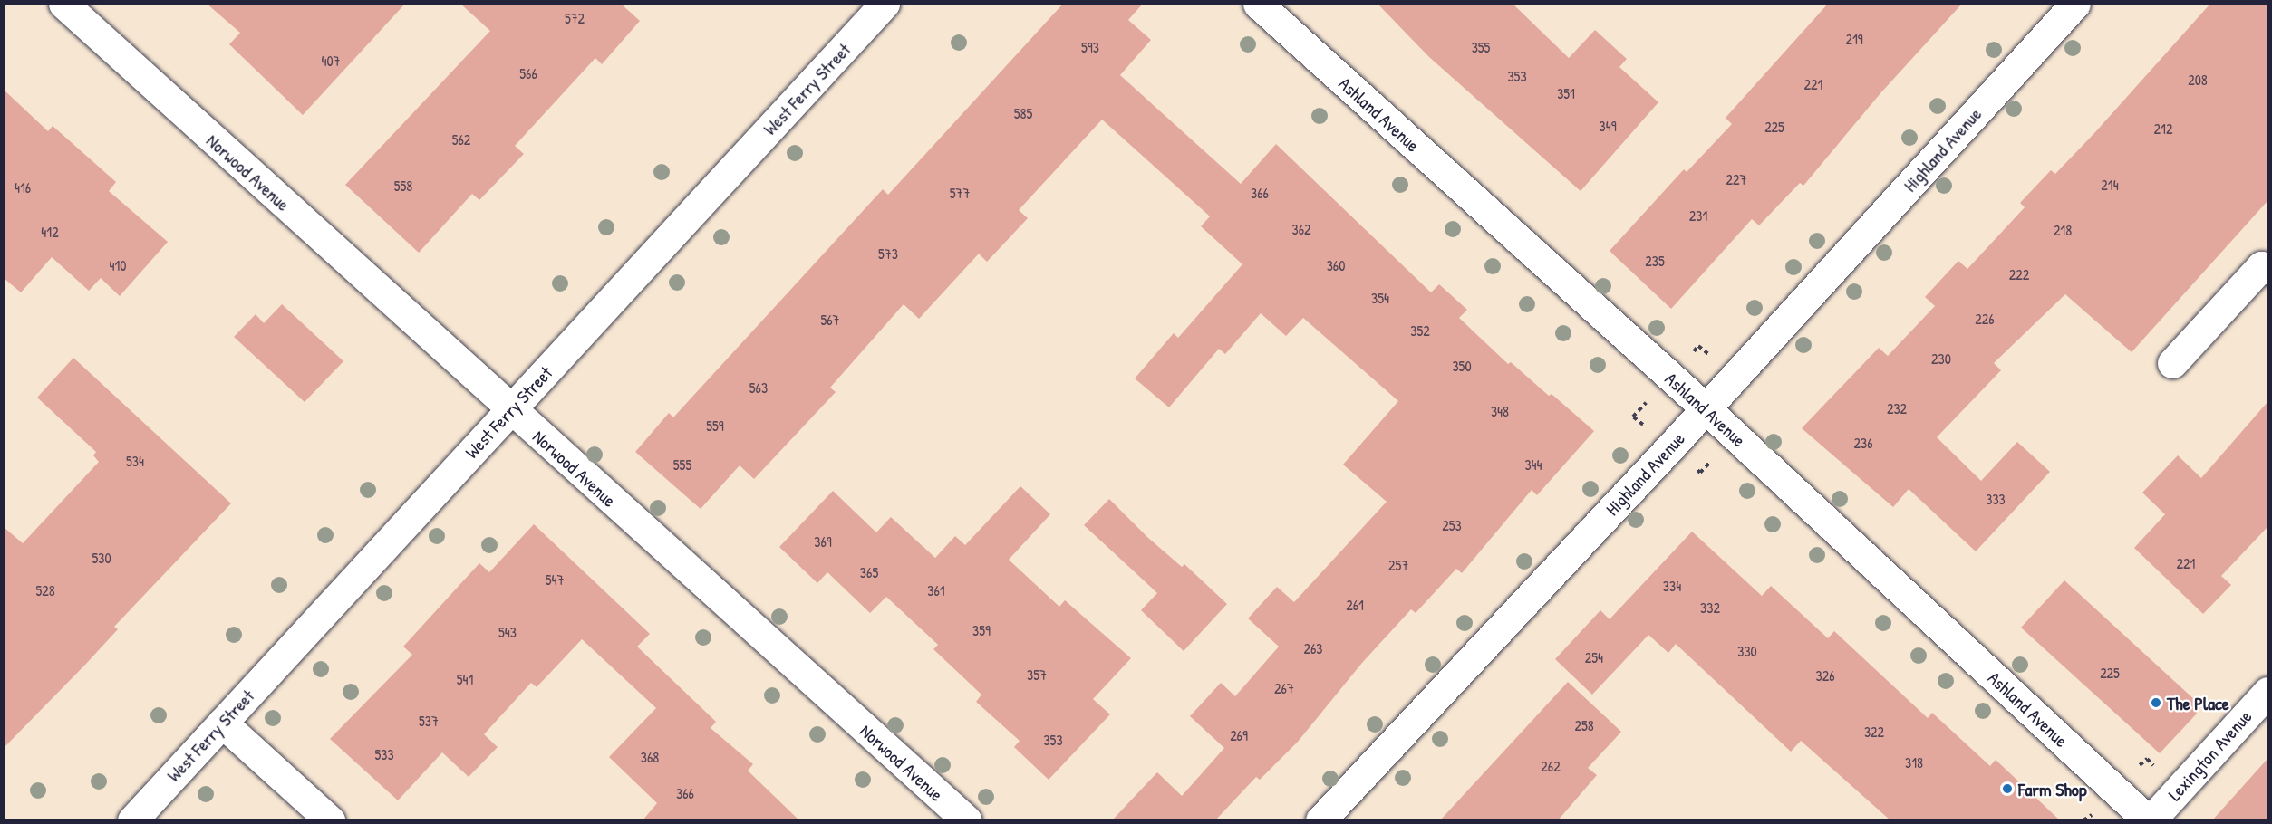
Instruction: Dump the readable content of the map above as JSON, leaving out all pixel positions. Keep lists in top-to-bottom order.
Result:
{
  "streets": {
    "street": [
      "West Ferry Street",
      "Ashland Avenue",
      "Highland Avenue",
      "Norwood Avenue",
      "Lexington Avenue"
    ]
  },
  "crossings": [
    ["West Ferry Street", "Norwood Avenue"],
    ["Ashland Avenue", "Highland Avenue"],
    ["Ashland Avenue", "Lexington Avenue"]
  ],
  "places": ["The Place", "Farm Shop"],
  "house_numbers": [
    "572",
    "219",
    "593",
    "355",
    "407",
    "566",
    "353",
    "208",
    "221",
    "351",
    "585",
    "349",
    "225",
    "212",
    "562",
    "227",
    "214",
    "558",
    "416",
    "577",
    "366",
    "231",
    "362",
    "218",
    "412",
    "573",
    "235",
    "410",
    "360",
    "222",
    "354",
    "226",
    "567",
    "352",
    "230",
    "350",
    "563",
    "232",
    "348",
    "559",
    "236",
    "534",
    "555",
    "344",
    "333",
    "253",
    "369",
    "530",
    "221",
    "257",
    "365",
    "547",
    "334",
    "528",
    "361",
    "261",
    "332",
    "359",
    "543",
    "263",
    "330",
    "254",
    "225",
    "357",
    "326",
    "541",
    "267",
    "537",
    "258",
    "322",
    "269",
    "353",
    "533",
    "368",
    "318",
    "262",
    "366"
  ]
}
